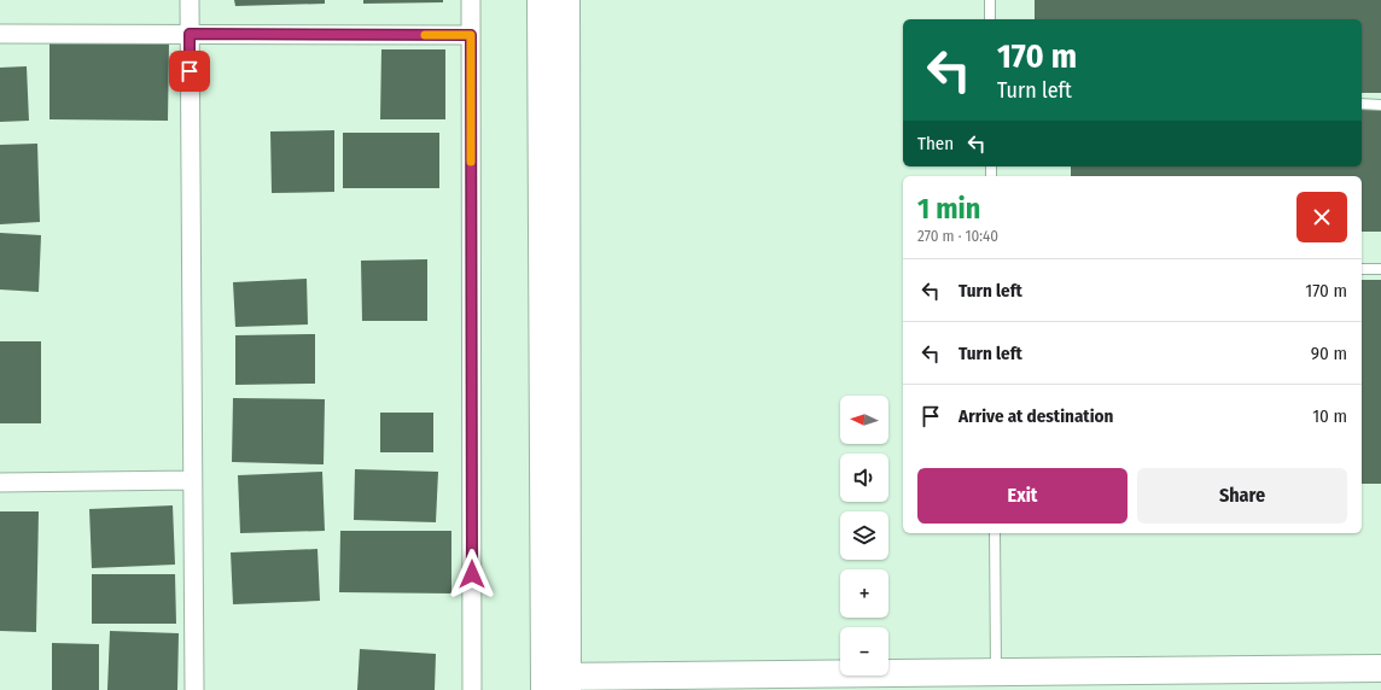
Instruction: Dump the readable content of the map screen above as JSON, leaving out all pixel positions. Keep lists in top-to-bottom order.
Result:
{
  "north": "left",
  "page": {
    "turn": ["170 m", "Turn left"],
    "then": "Then",
    "heading": ["1 min", "270 m · 10:40"],
    "list": [
      {
        "name": "Turn left",
        "value": "170 m"
      },
      {
        "name": "Turn left",
        "value": "90 m"
      },
      {
        "name": "Arrive at destination",
        "value": "10 m"
      }
    ],
    "map_buttons": ["+", "−"],
    "buttons": ["Exit", "Share"]
  }
}
